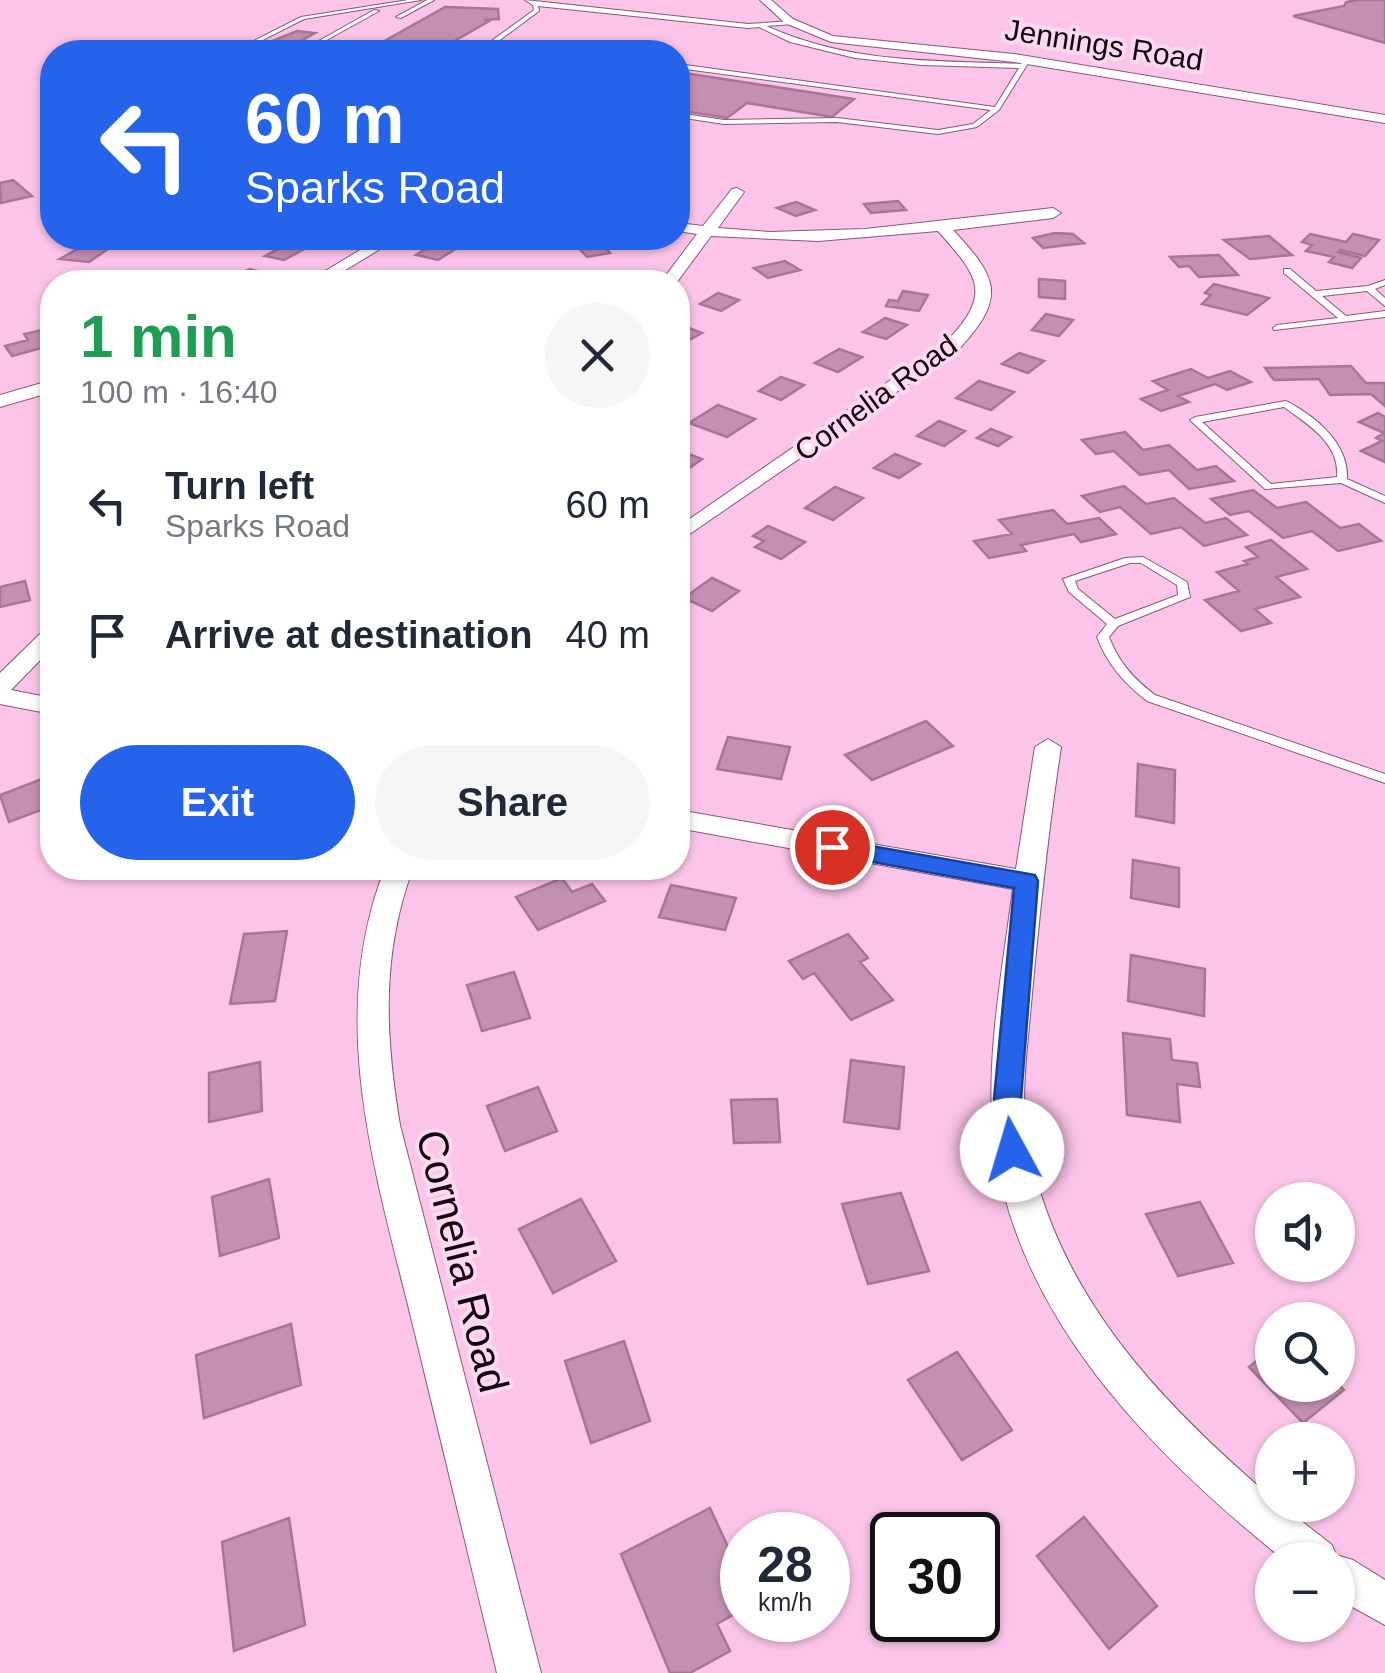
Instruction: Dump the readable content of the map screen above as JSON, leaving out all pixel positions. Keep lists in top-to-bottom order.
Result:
{
  "streets": {
    "street": ["Jennings Road", "Cornelia Road"]
  },
  "page": {
    "turn": ["60 m", "Sparks Road"],
    "heading": ["1 min", "100 m · 16:40"],
    "list": [
      {
        "name": "Turn left",
        "note": "Sparks Road",
        "value": "60 m"
      },
      {
        "name": "Arrive at destination",
        "value": "40 m"
      }
    ],
    "buttons": ["Exit", "Share"],
    "map_buttons": ["+", "−"],
    "speed": "28 km/h",
    "limit": "30"
  }
}
